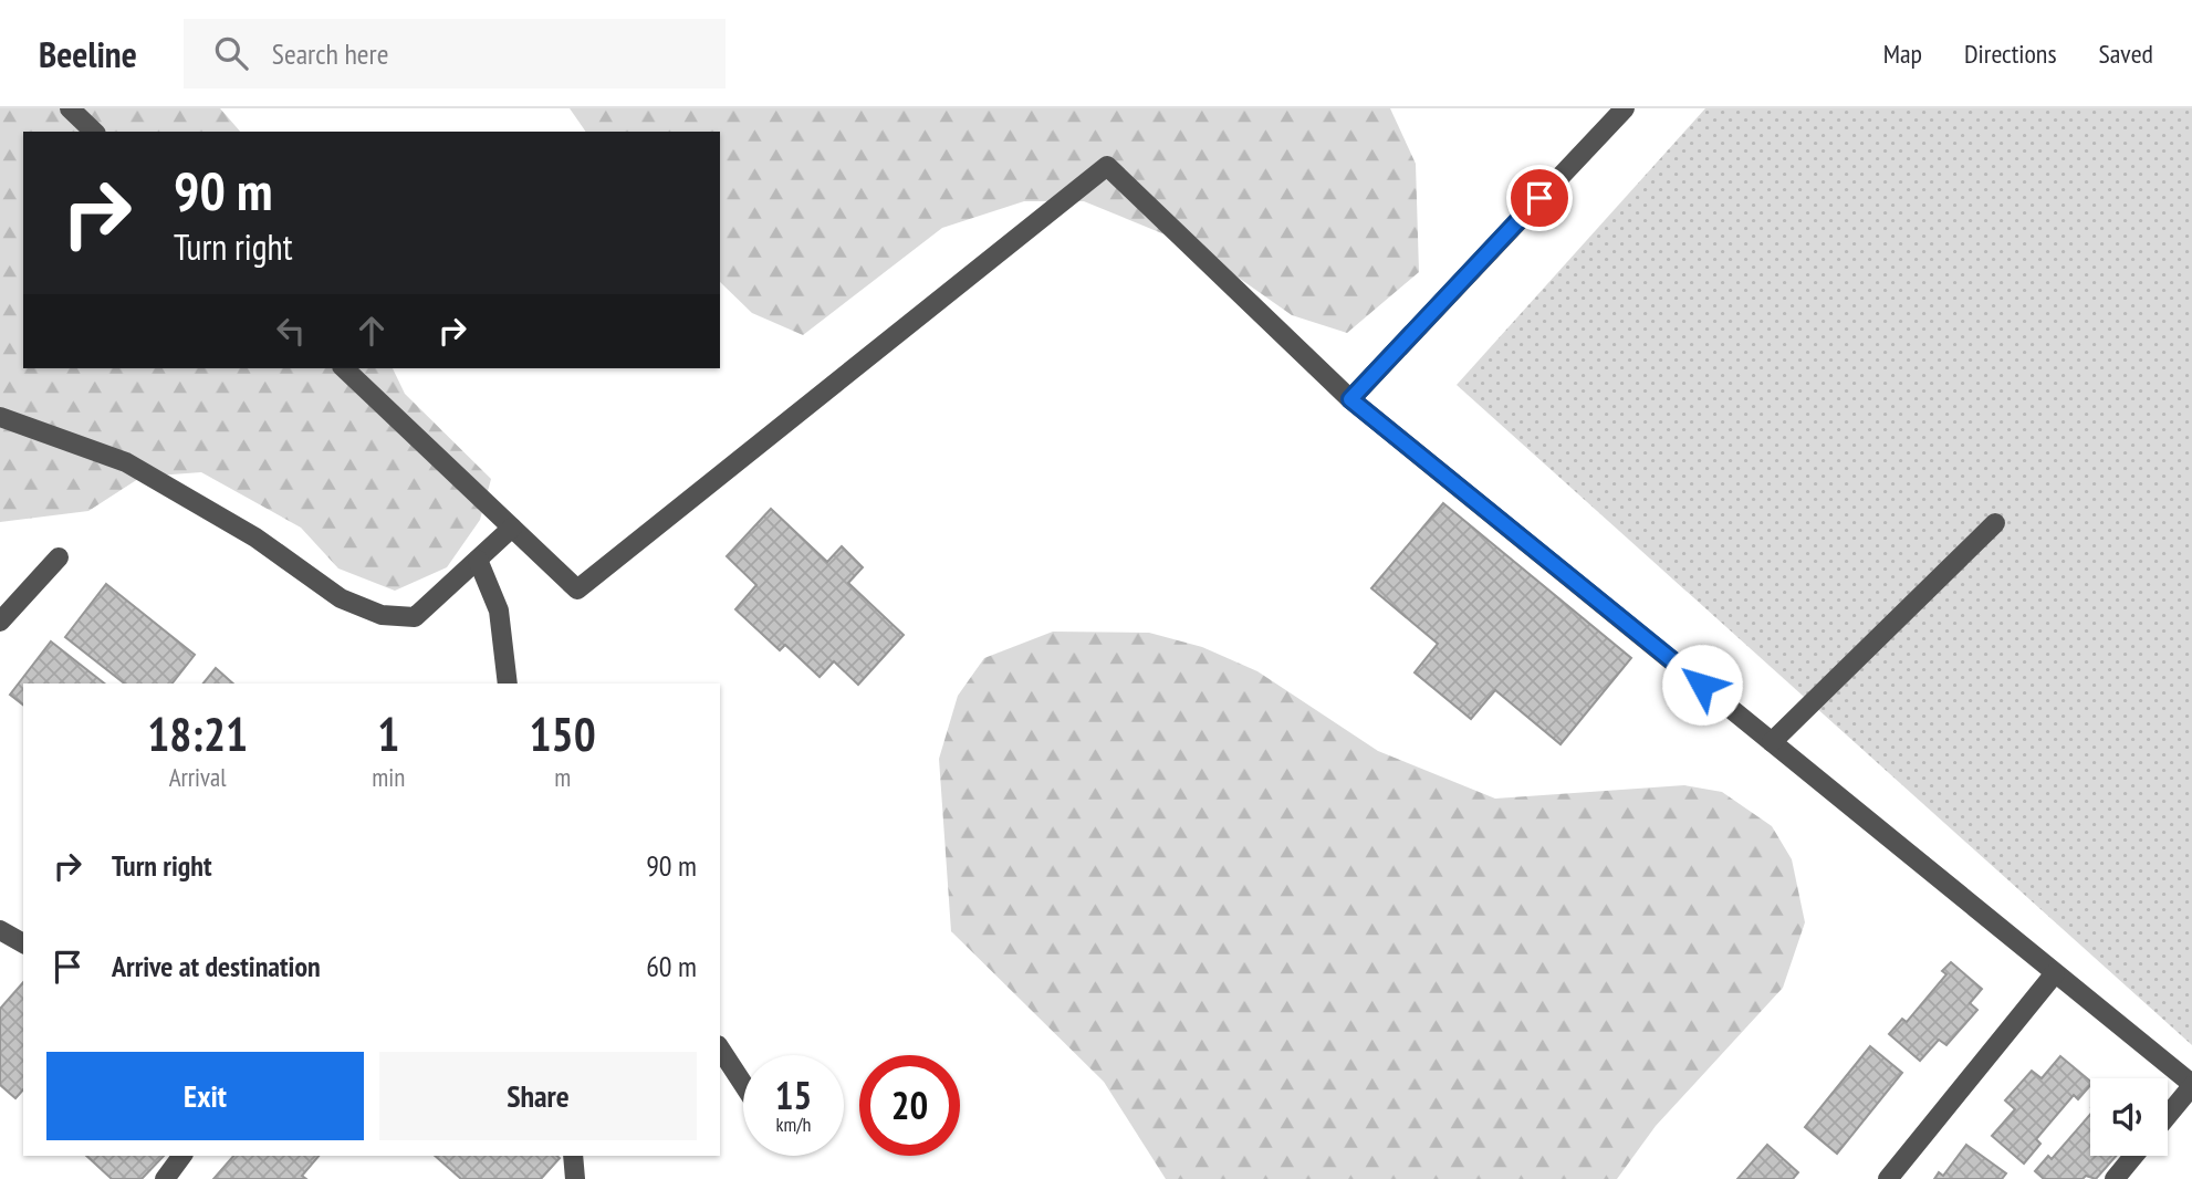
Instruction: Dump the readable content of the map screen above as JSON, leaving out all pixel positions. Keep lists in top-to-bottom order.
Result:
{
  "page": {
    "header": "Beeline",
    "search": "Search here",
    "nav": ["Map", "Directions", "Saved"],
    "turn": ["90 m", "Turn right"],
    "eta": [
      "18:21",
      "Arrival",
      "1",
      "min",
      "150",
      "m"
    ],
    "list": [
      {
        "name": "Turn right",
        "value": "90 m"
      },
      {
        "name": "Arrive at destination",
        "value": "60 m"
      }
    ],
    "buttons": ["Exit", "Share"],
    "speed": "15 km/h",
    "limit": "20"
  }
}
